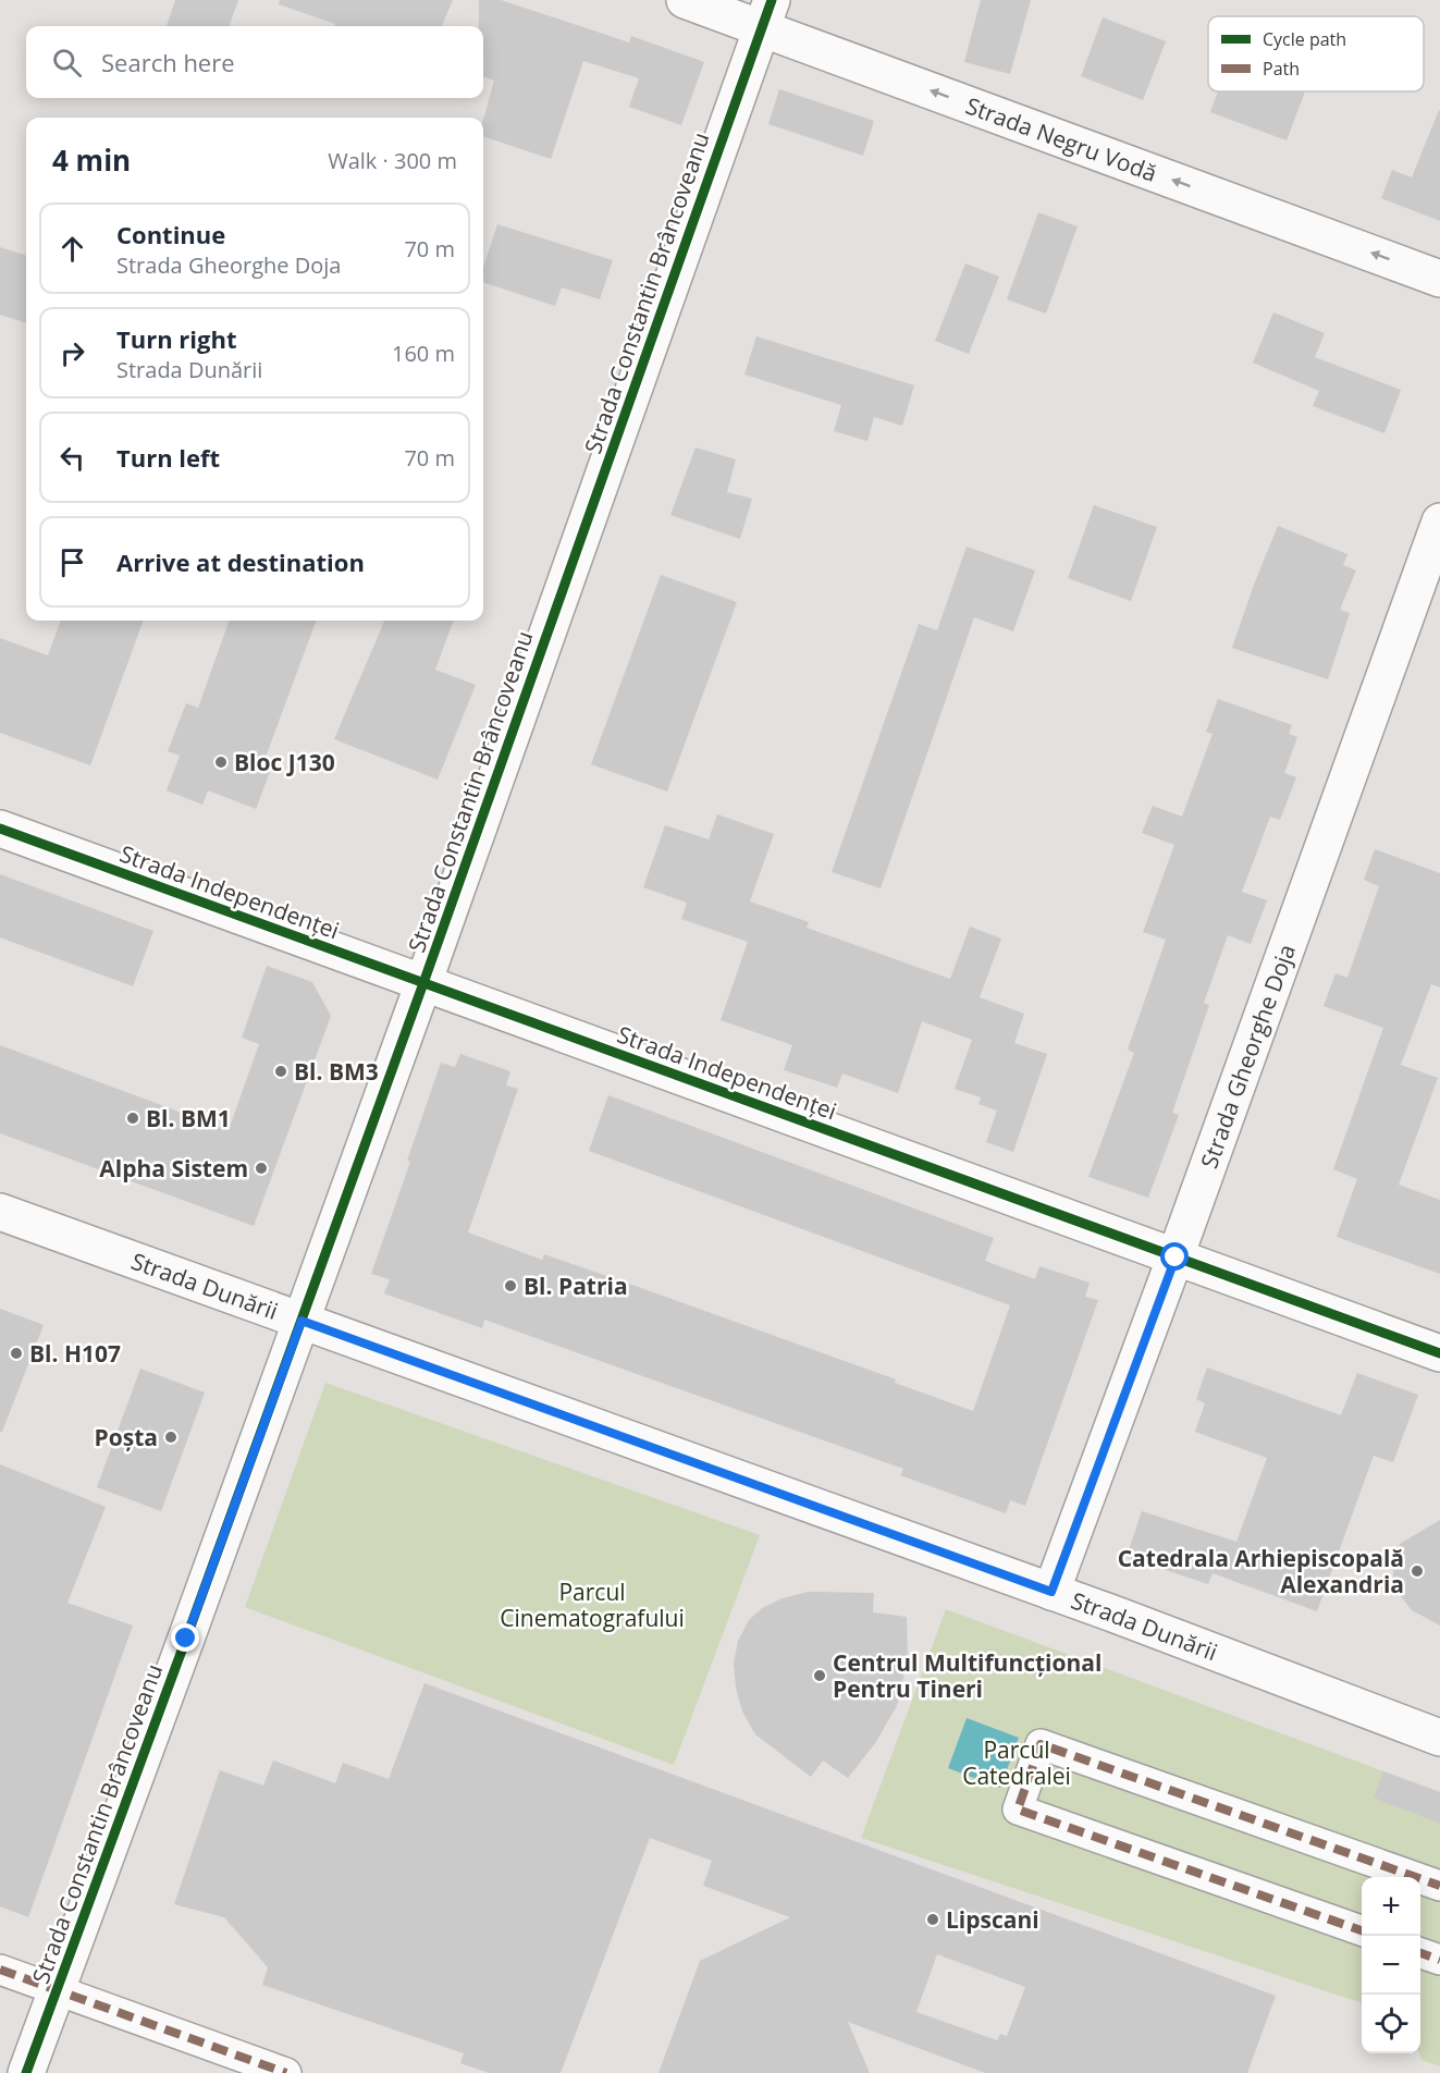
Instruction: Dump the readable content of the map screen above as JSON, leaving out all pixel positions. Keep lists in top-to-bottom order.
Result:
{
  "streets": {
    "street": [
      "Strada Negru Vodă",
      "Strada Constantin Brâncoveanu",
      "Strada Independenței",
      "Strada Gheorghe Doja",
      "Strada Dunării"
    ]
  },
  "crossings": [
    ["Strada Negru Vodă", "Strada Constantin Brâncoveanu"],
    ["Strada Constantin Brâncoveanu", "Strada Independenței"],
    ["Strada Constantin Brâncoveanu", "Strada Dunării"],
    ["Strada Independenței", "Strada Gheorghe Doja"],
    ["Strada Gheorghe Doja", "Strada Dunării"]
  ],
  "one_way": ["Strada Negru Vodă"],
  "parks": ["Parcul Cinematografului", "Parcul Catedralei"],
  "places": [
    "Bloc J130",
    "Bl. BM3",
    "Bl. BM1",
    "Alpha Sistem",
    "Bl. Patria",
    "Bl. H107",
    "Poșta",
    "Catedrala Arhiepiscopală Alexandria",
    "Centrul Multifuncțional Pentru Tineri",
    "Lipscani"
  ],
  "legend": ["Cycle path", "Path"],
  "page": {
    "search": "Search here",
    "heading": ["4 min", "Walk · 300 m"],
    "list": [
      ["Continue", "Strada Gheorghe Doja", "70 m"],
      ["Turn right", "Strada Dunării", "160 m"],
      ["Turn left", "70 m"],
      "Arrive at destination"
    ],
    "map_buttons": ["+", "−"]
  }
}
